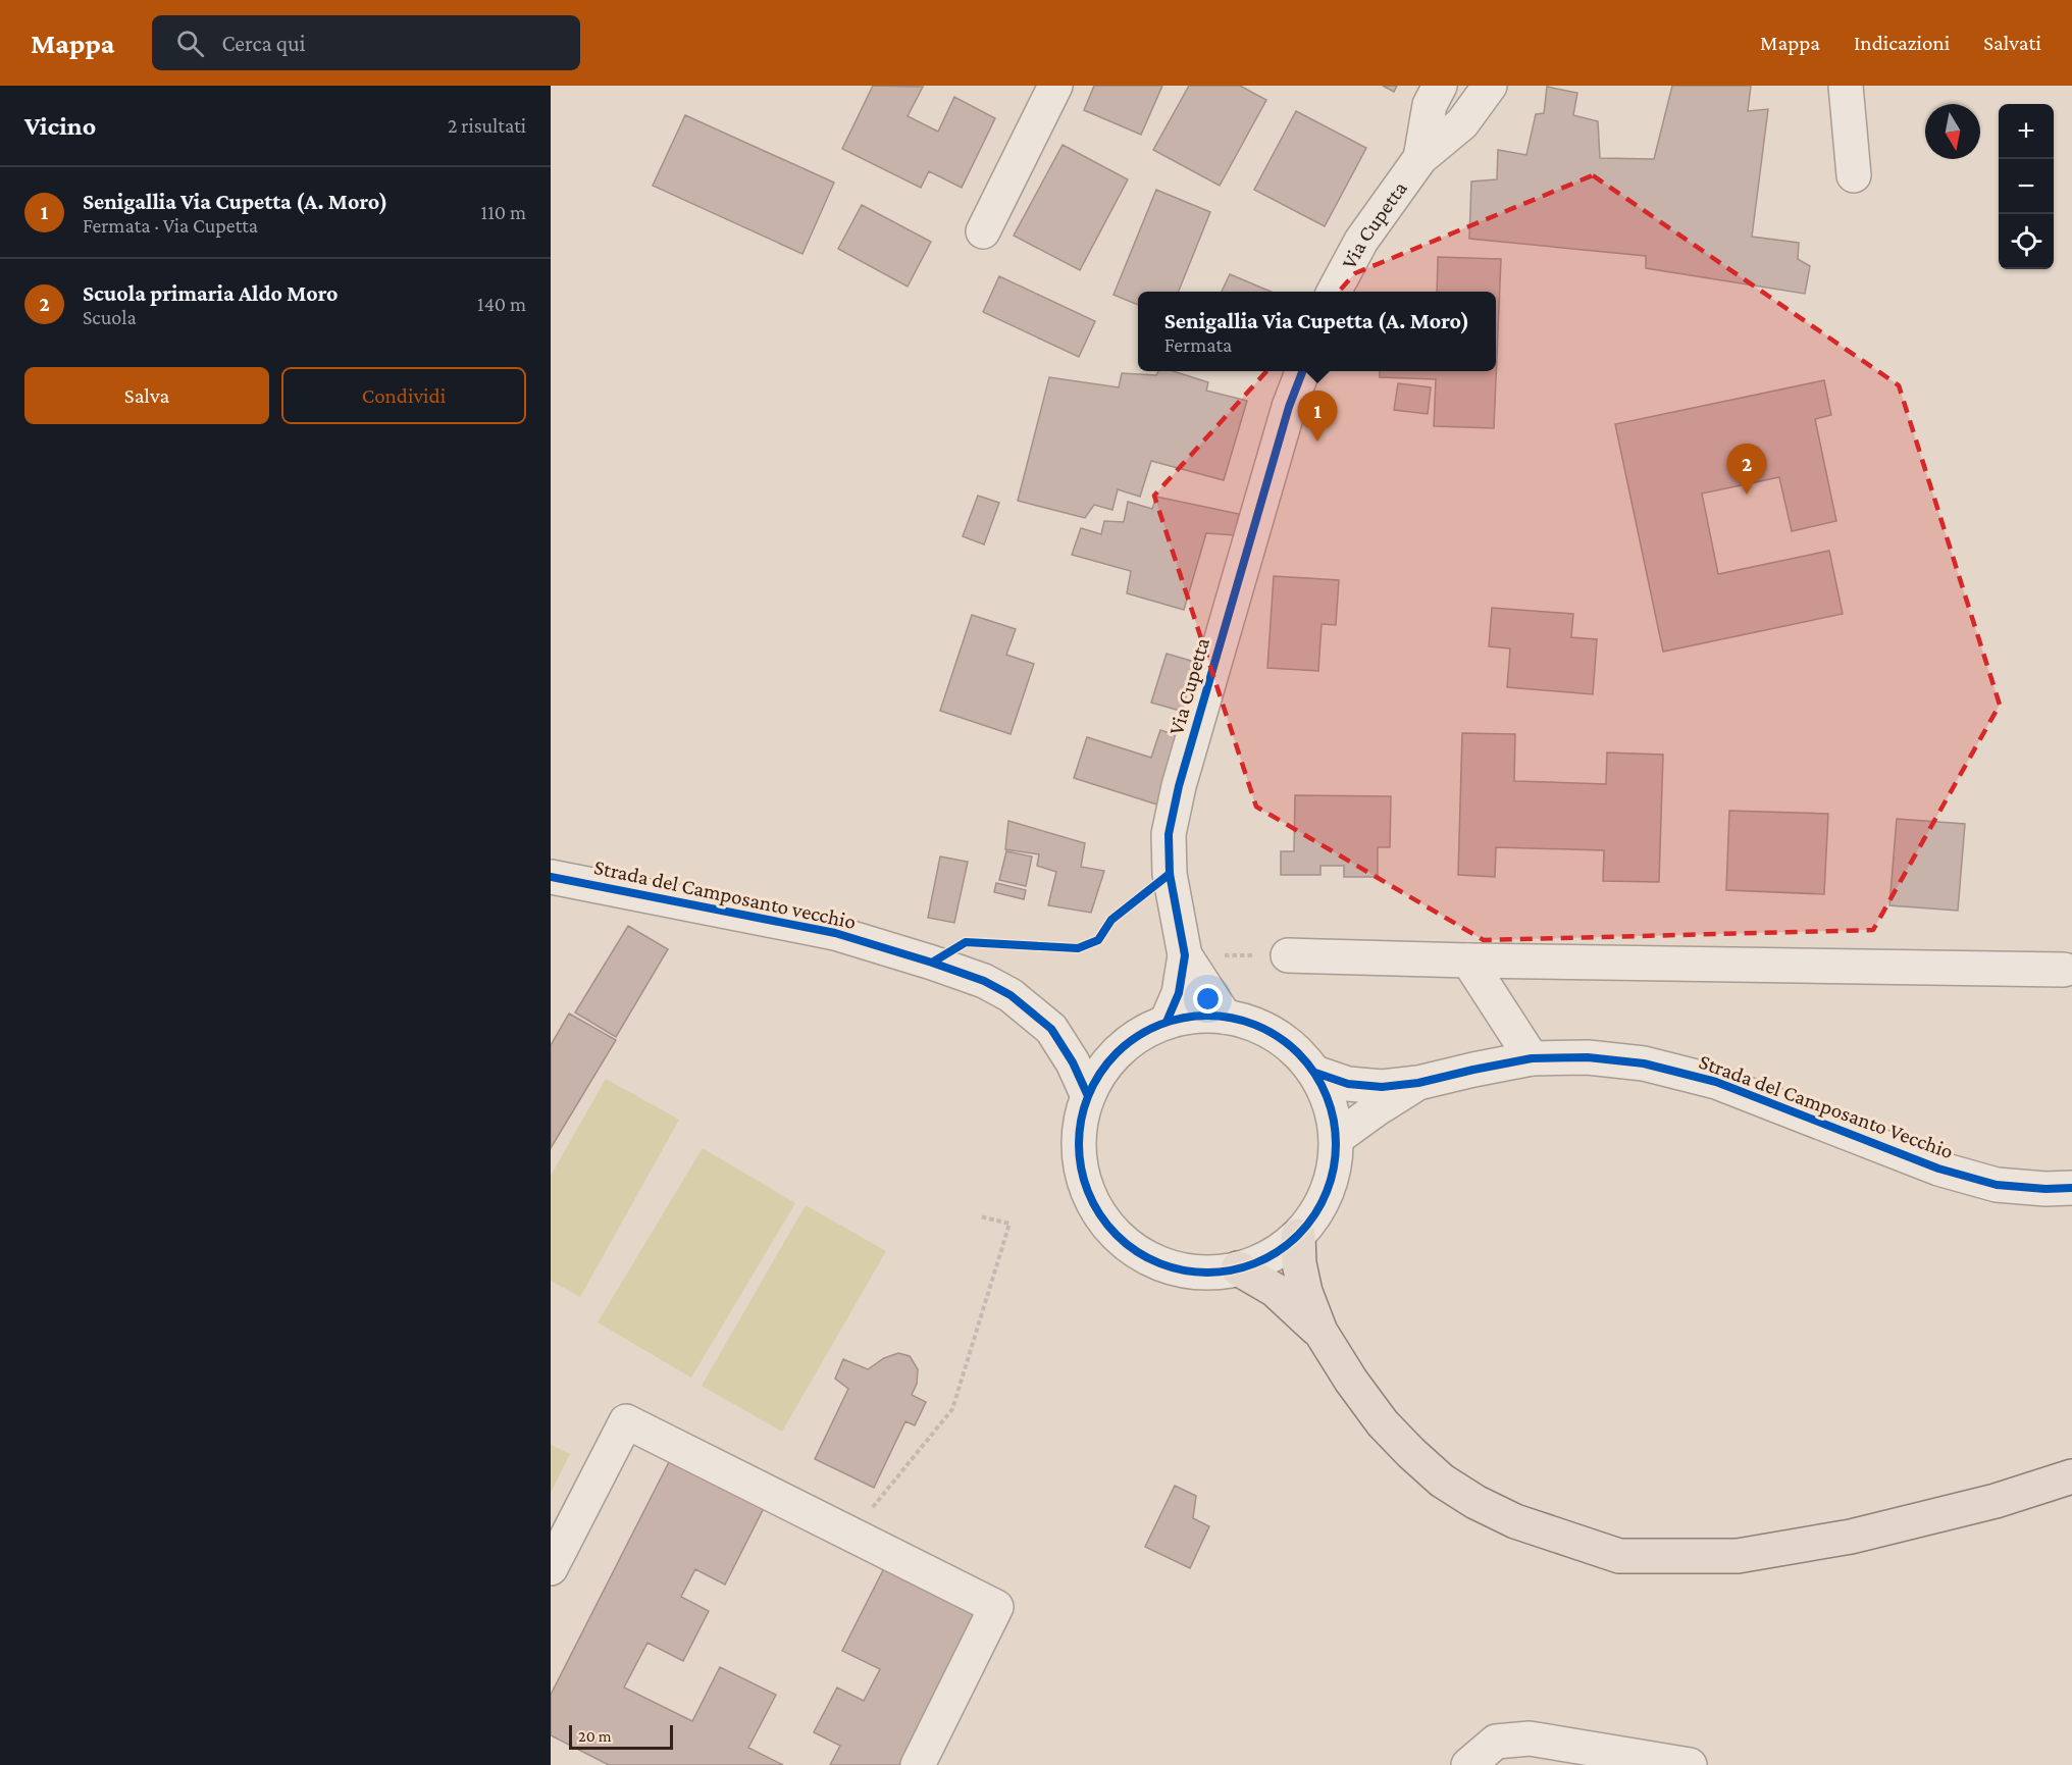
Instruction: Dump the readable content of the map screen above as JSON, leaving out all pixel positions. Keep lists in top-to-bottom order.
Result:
{
  "streets": {
    "street": ["Via Cupetta", "Strada del Camposanto vecchio", "Strada del Camposanto Vecchio"]
  },
  "scale_bar": "20 m",
  "north": "bottom",
  "page": {
    "header": "Mappa",
    "search": "Cerca qui",
    "nav": ["Mappa", "Indicazioni", "Salvati"],
    "heading": ["Vicino", "2 risultati"],
    "map_buttons": ["+", "−"],
    "list": [
      {
        "mark": "1",
        "name": "Senigallia Via Cupetta (A. Moro)",
        "note": "Fermata · Via Cupetta",
        "value": "110 m"
      },
      {
        "mark": "2",
        "name": "Scuola primaria Aldo Moro",
        "note": "Scuola",
        "value": "140 m"
      }
    ],
    "popup": ["Senigallia Via Cupetta (A. Moro)", "Fermata"],
    "buttons": ["Salva", "Condividi"],
    "pins": ["1", "2"],
    "scale": "20 m"
  }
}
